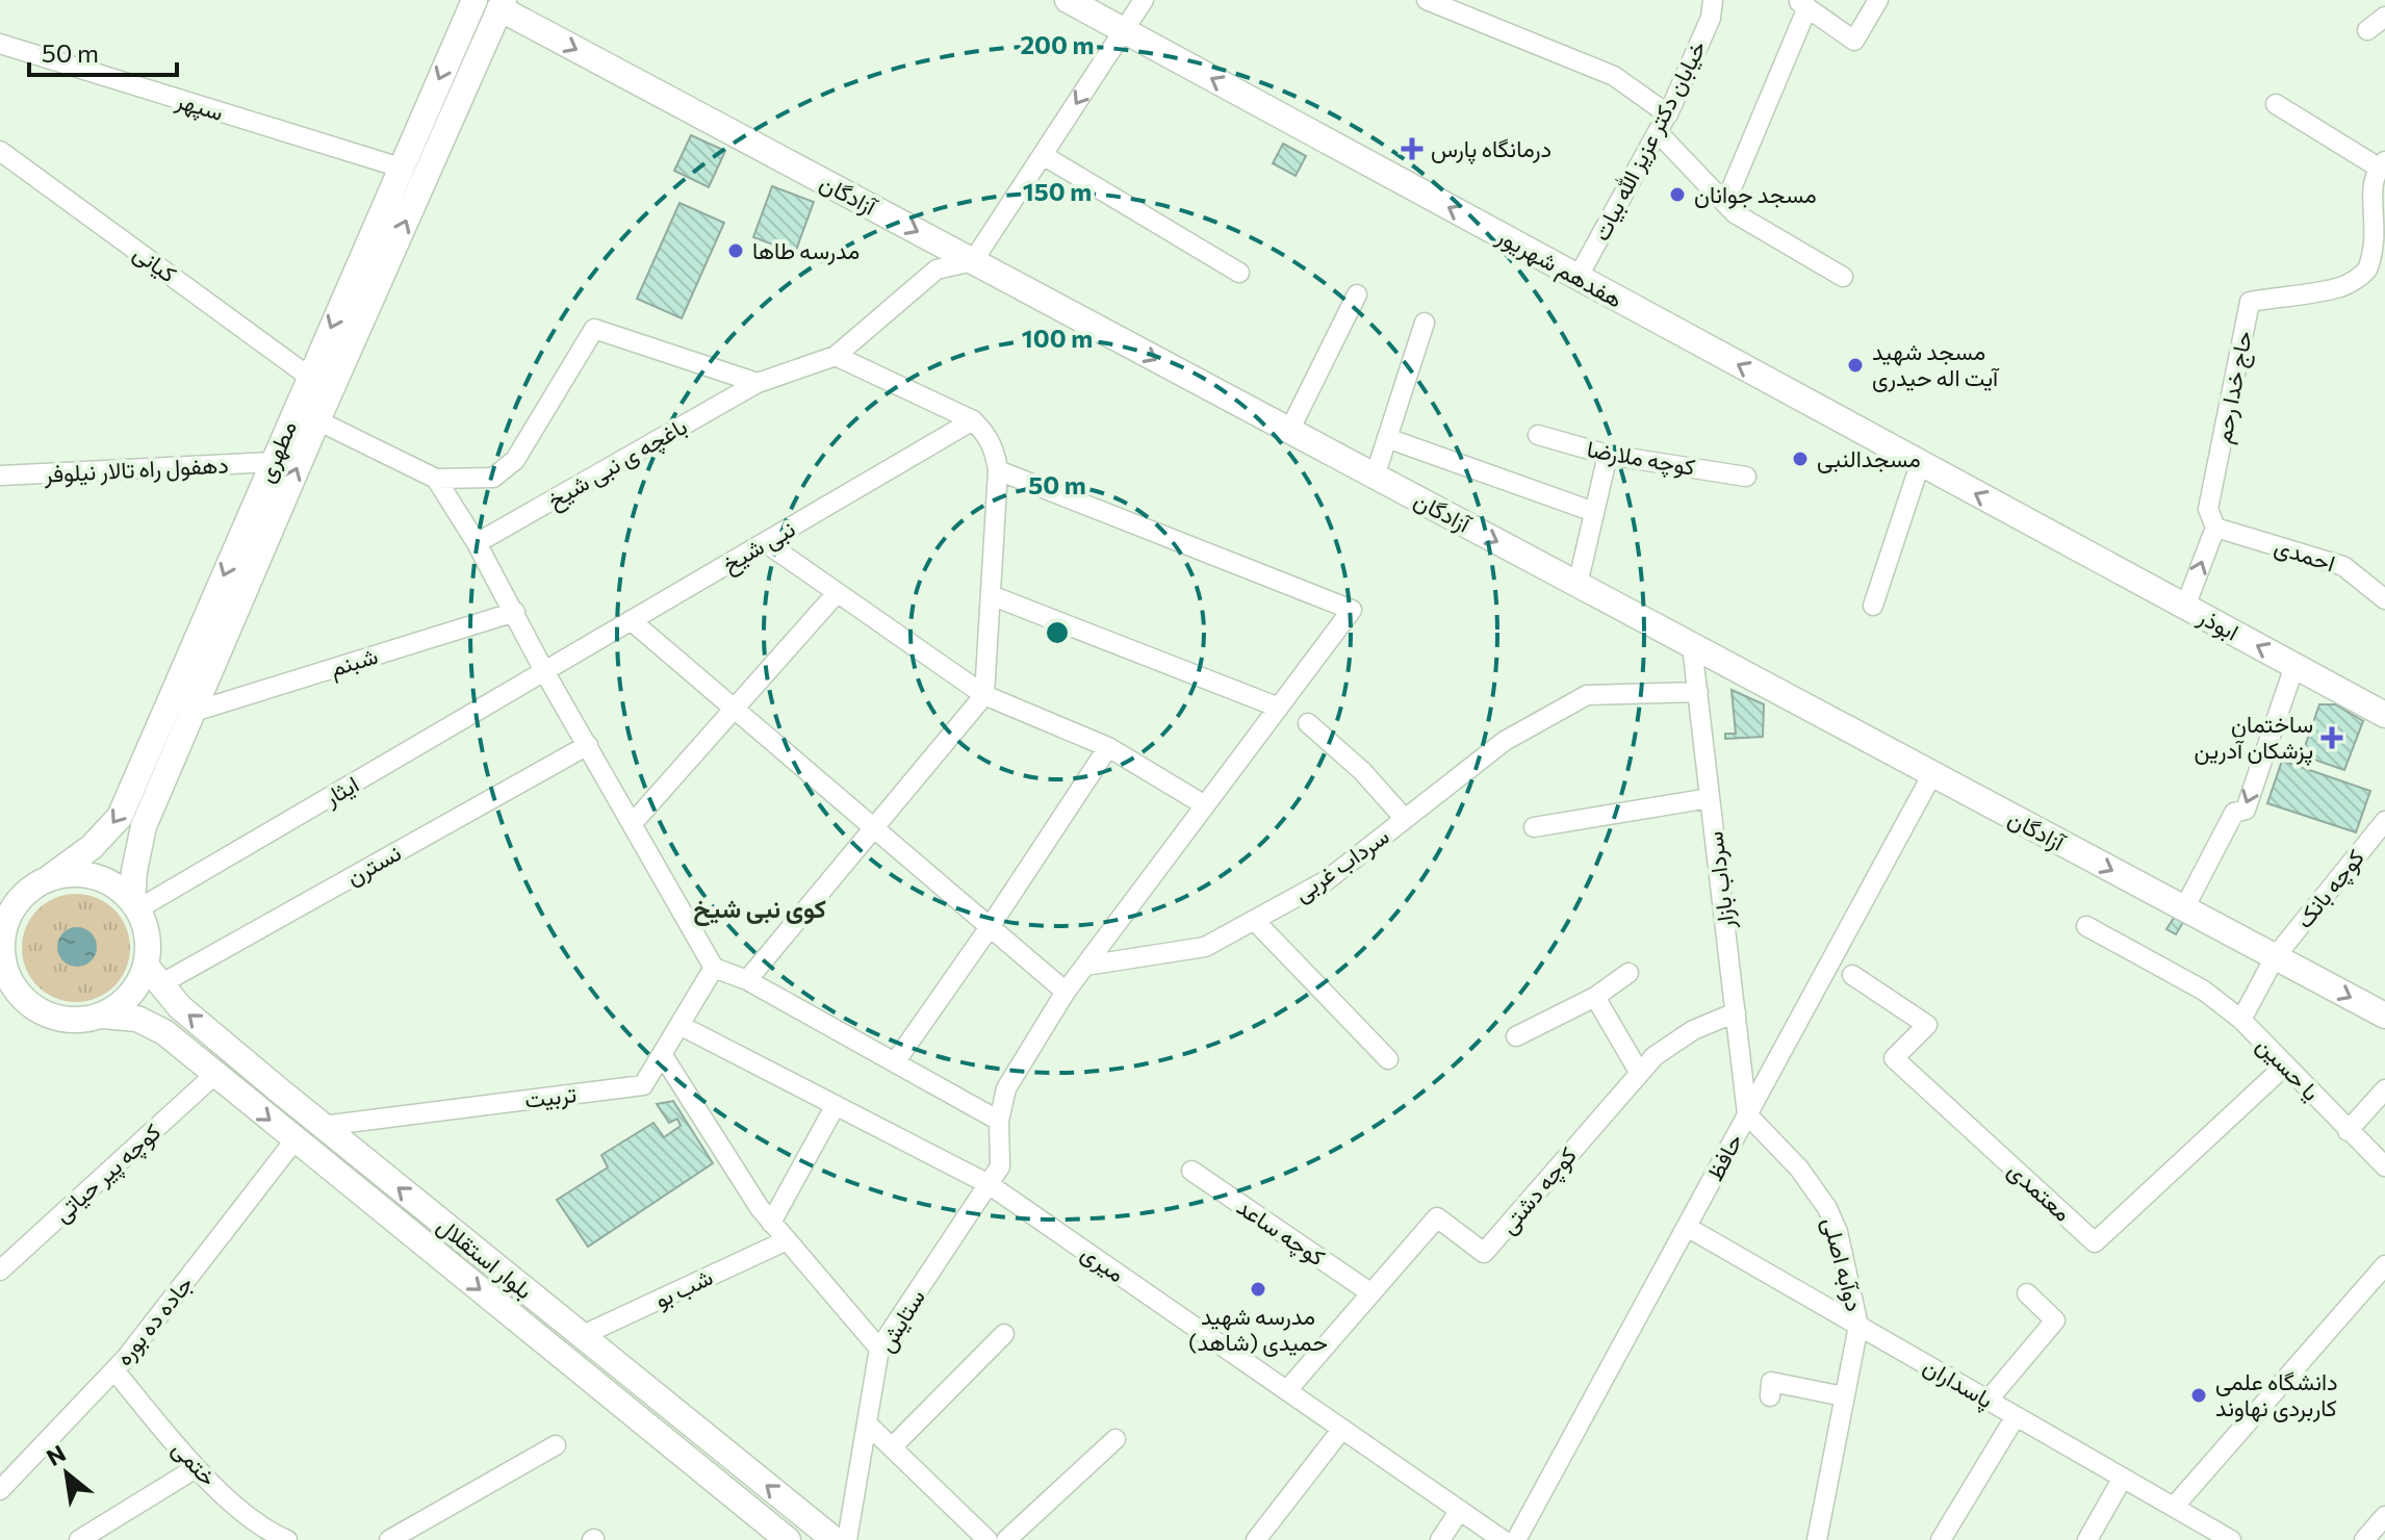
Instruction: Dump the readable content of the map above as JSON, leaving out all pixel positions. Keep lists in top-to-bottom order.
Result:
{
  "streets": {
    "main road": [
      "آزادگان",
      "هفدهم شهریور",
      "مطهری",
      "ابوذر",
      "بلوار استقلال"
    ],
    "street": [
      "سپهر",
      "خیابان دکتر عزیز الله بیات",
      "کیانی",
      "حاج خدا رحم",
      "کوچه ملارضا",
      "باغچه ی نبی شیخ",
      "دهفول راه تالار نیلوفر",
      "نبی شیخ",
      "احمدی",
      "شبنم",
      "ایثار",
      "نسترن",
      "سرداب غربی",
      "سرداب بازار",
      "کوچه بانک",
      "یا حسین",
      "تربیت",
      "حافظ",
      "کوچه پیر حیاتی",
      "کوچه دشتی",
      "معتمدی",
      "کوچه ساعد",
      "میری",
      "دوآبه اصلی",
      "شب بو",
      "جاده ده بوره",
      "ستایش",
      "پاسداران",
      "ختمی"
    ]
  },
  "crossings": [
    ["سپهر", "مطهری"],
    ["خیابان دکتر عزیز الله بیات", "هفدهم شهریور"],
    ["آزادگان", "مطهری"],
    ["آزادگان", "سرداب بازار"],
    ["آزادگان", "کوچه بانک"],
    ["آزادگان", "یا حسین"],
    ["آزادگان", "حافظ"],
    ["کیانی", "مطهری"],
    ["هفدهم شهریور", "ابوذر"],
    ["حاج خدا رحم", "احمدی"],
    ["حاج خدا رحم", "ابوذر"],
    ["مطهری", "دهفول راه تالار نیلوفر"],
    ["مطهری", "شبنم"],
    ["مطهری", "ایثار"],
    ["مطهری", "نسترن"],
    ["مطهری", "بلوار استقلال"],
    ["نبی شیخ", "ایثار"],
    ["ایثار", "نسترن"],
    ["ایثار", "بلوار استقلال"],
    ["نسترن", "بلوار استقلال"],
    ["سرداب غربی", "سرداب بازار"],
    ["سرداب بازار", "حافظ"],
    ["سرداب بازار", "کوچه دشتی"],
    ["سرداب بازار", "دوآبه اصلی"],
    ["کوچه بانک", "یا حسین"],
    ["یا حسین", "معتمدی"],
    ["تربیت", "بلوار استقلال"],
    ["تربیت", "میری"],
    ["حافظ", "دوآبه اصلی"],
    ["حافظ", "پاسداران"],
    ["کوچه پیر حیاتی", "بلوار استقلال"],
    ["کوچه دشتی", "کوچه ساعد"],
    ["کوچه دشتی", "میری"],
    ["بلوار استقلال", "شب بو"],
    ["بلوار استقلال", "جاده ده بوره"],
    ["میری", "ستایش"],
    ["دوآبه اصلی", "پاسداران"],
    ["جاده ده بوره", "ختمی"]
  ],
  "one_way": ["آزادگان", "هفدهم شهریور"],
  "districts": ["کوی نبی شیخ"],
  "places": {
    "health": ["درمانگاه پارس", "ساختمان پزشکان آدرین"],
    "other": [
      "مسجد جوانان",
      "مدرسه طاها",
      "مسجد شهید آیت اله حیدری",
      "مسجدالنبی",
      "مدرسه شهید حمیدی (شاهد)",
      "دانشگاه علمی کاربردی نهاوند"
    ]
  },
  "scale_bar": "50 m",
  "north": "top left",
  "rings": [
    "200 m",
    "150 m",
    "100 m",
    "50 m"
  ]
}
